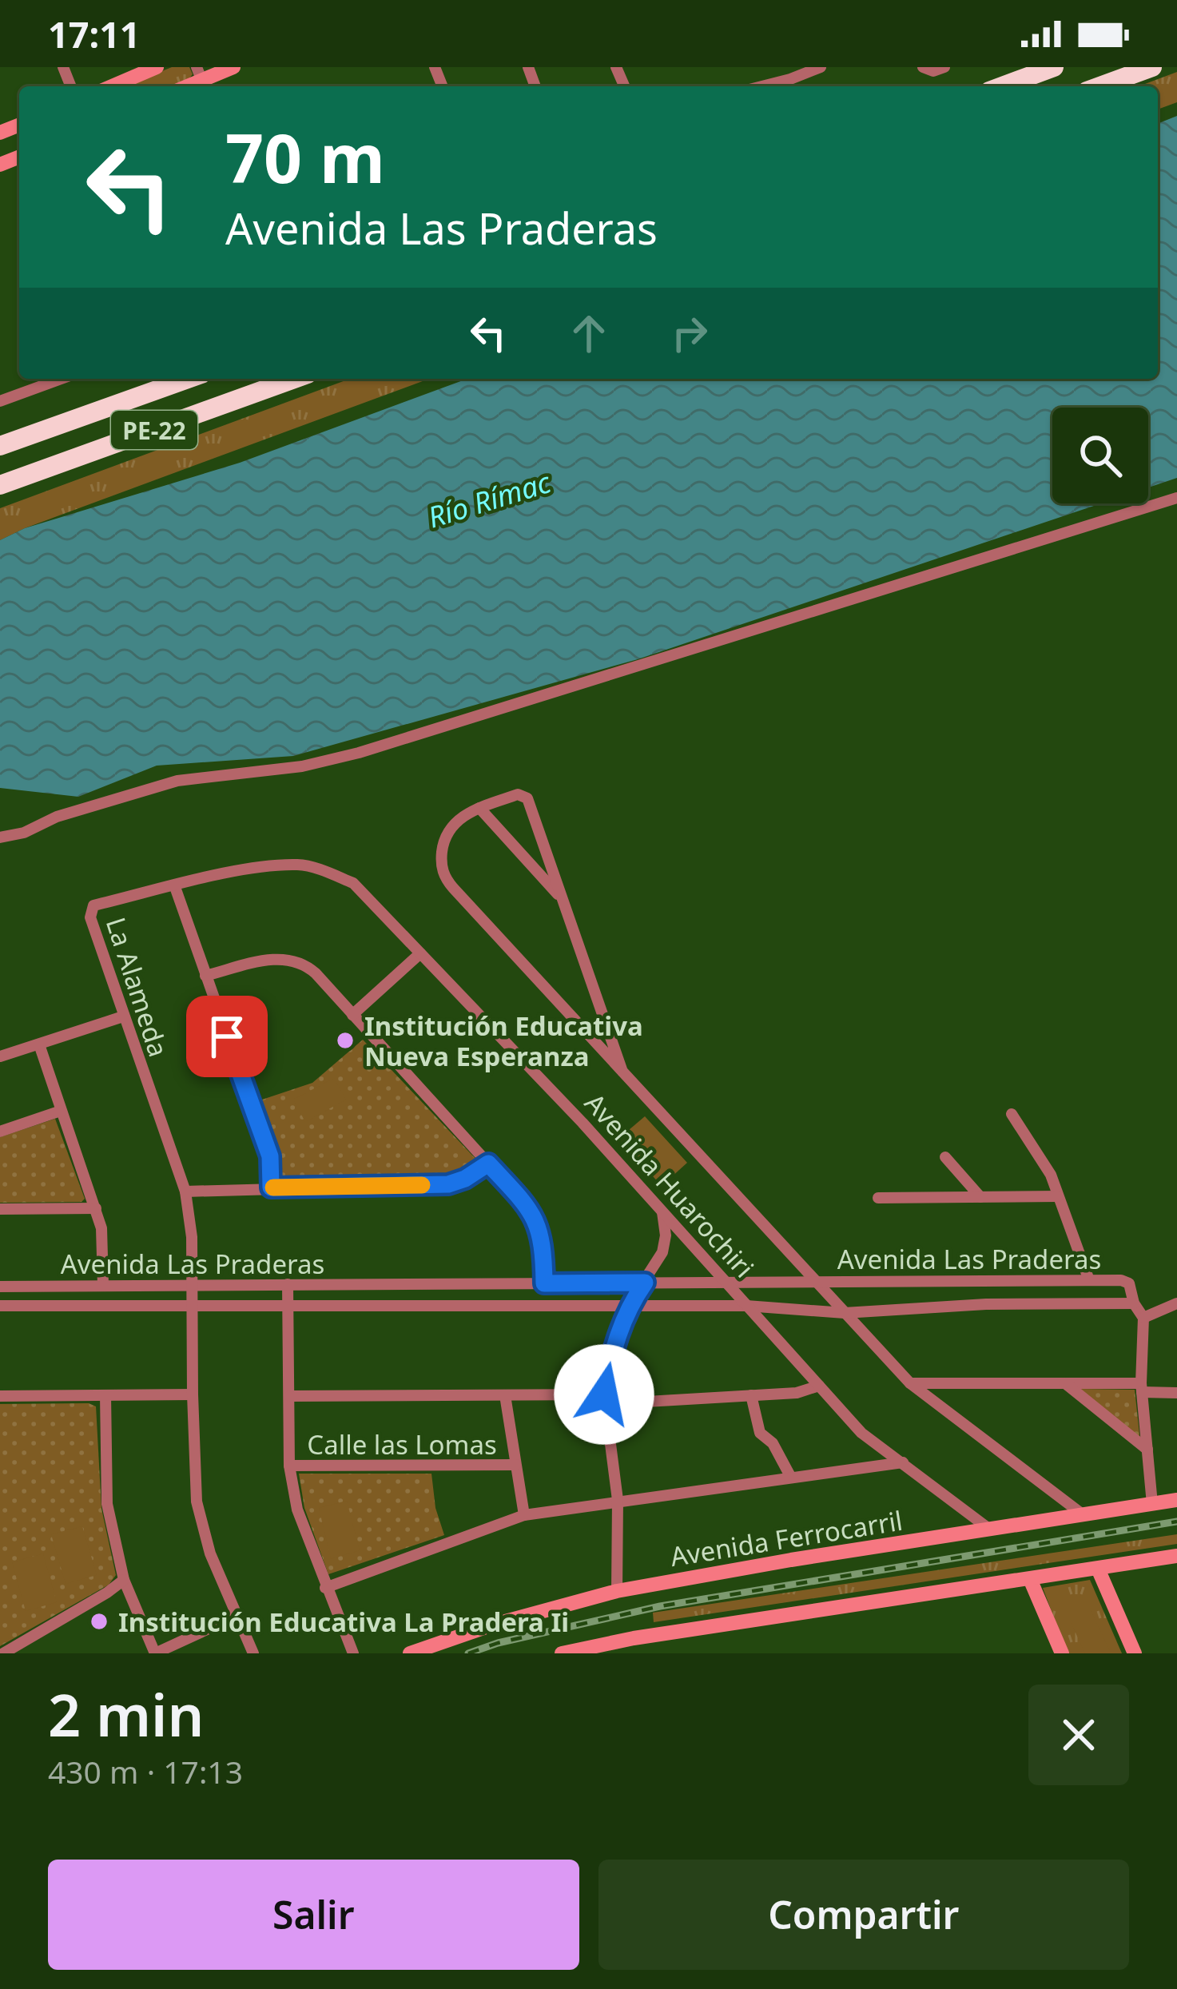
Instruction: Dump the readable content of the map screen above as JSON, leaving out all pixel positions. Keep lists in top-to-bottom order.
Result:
{
  "streets": {
    "highway": ["PE-22"],
    "street": [
      "La Alameda",
      "Avenida Huarochiri",
      "Avenida Las Praderas",
      "Calle las Lomas",
      "Avenida Ferrocarril"
    ]
  },
  "crossings": [
    ["La Alameda", "Avenida Huarochiri"],
    ["La Alameda", "Avenida Las Praderas"],
    ["Avenida Huarochiri", "Avenida Las Praderas"],
    ["Avenida Huarochiri", "Avenida Ferrocarril"]
  ],
  "water": ["Río Rímac"],
  "places": ["Institución Educativa Nueva Esperanza", "Institución Educativa La Pradera Ii"],
  "page": {
    "status": "17:11",
    "turn": ["70 m", "Avenida Las Praderas"],
    "heading": ["2 min", "430 m · 17:13"],
    "buttons": ["Salir", "Compartir"]
  }
}
